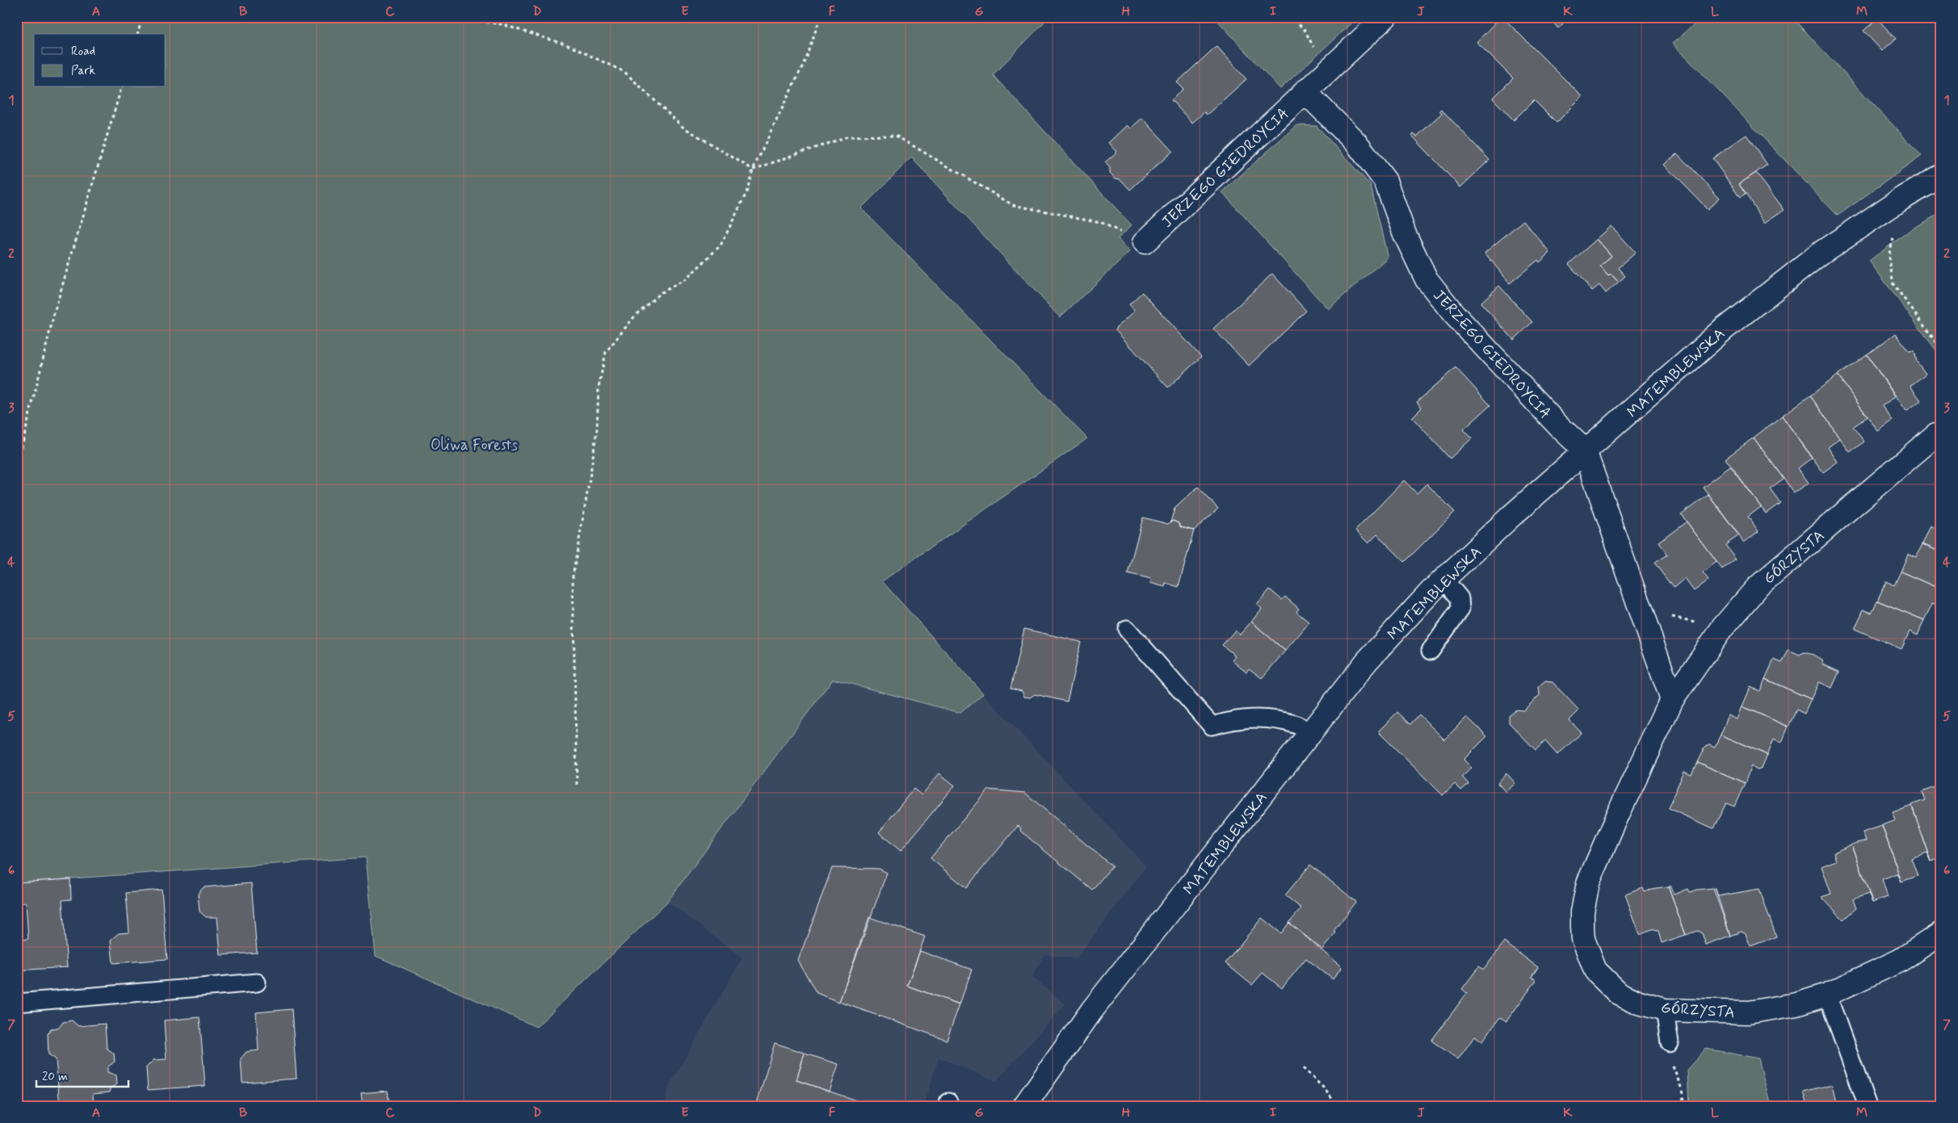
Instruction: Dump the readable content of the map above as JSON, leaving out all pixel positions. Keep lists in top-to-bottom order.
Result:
{
  "streets": {
    "street": ["JERZEGO GIEDROYCIA", "MATEMBLEWSKA", "GÓRZYSTA"]
  },
  "crossings": [
    ["JERZEGO GIEDROYCIA", "MATEMBLEWSKA"]
  ],
  "parks": ["Oliwa Forests"],
  "legend": ["Road", "Park"],
  "scale_bar": "20 m",
  "grid": {
    "columns": [
      "A",
      "B",
      "C",
      "D",
      "E",
      "F",
      "G",
      "H",
      "I",
      "J",
      "K",
      "L",
      "M"
    ],
    "rows": [
      "1",
      "2",
      "3",
      "4",
      "5",
      "6",
      "7"
    ]
  }
}
